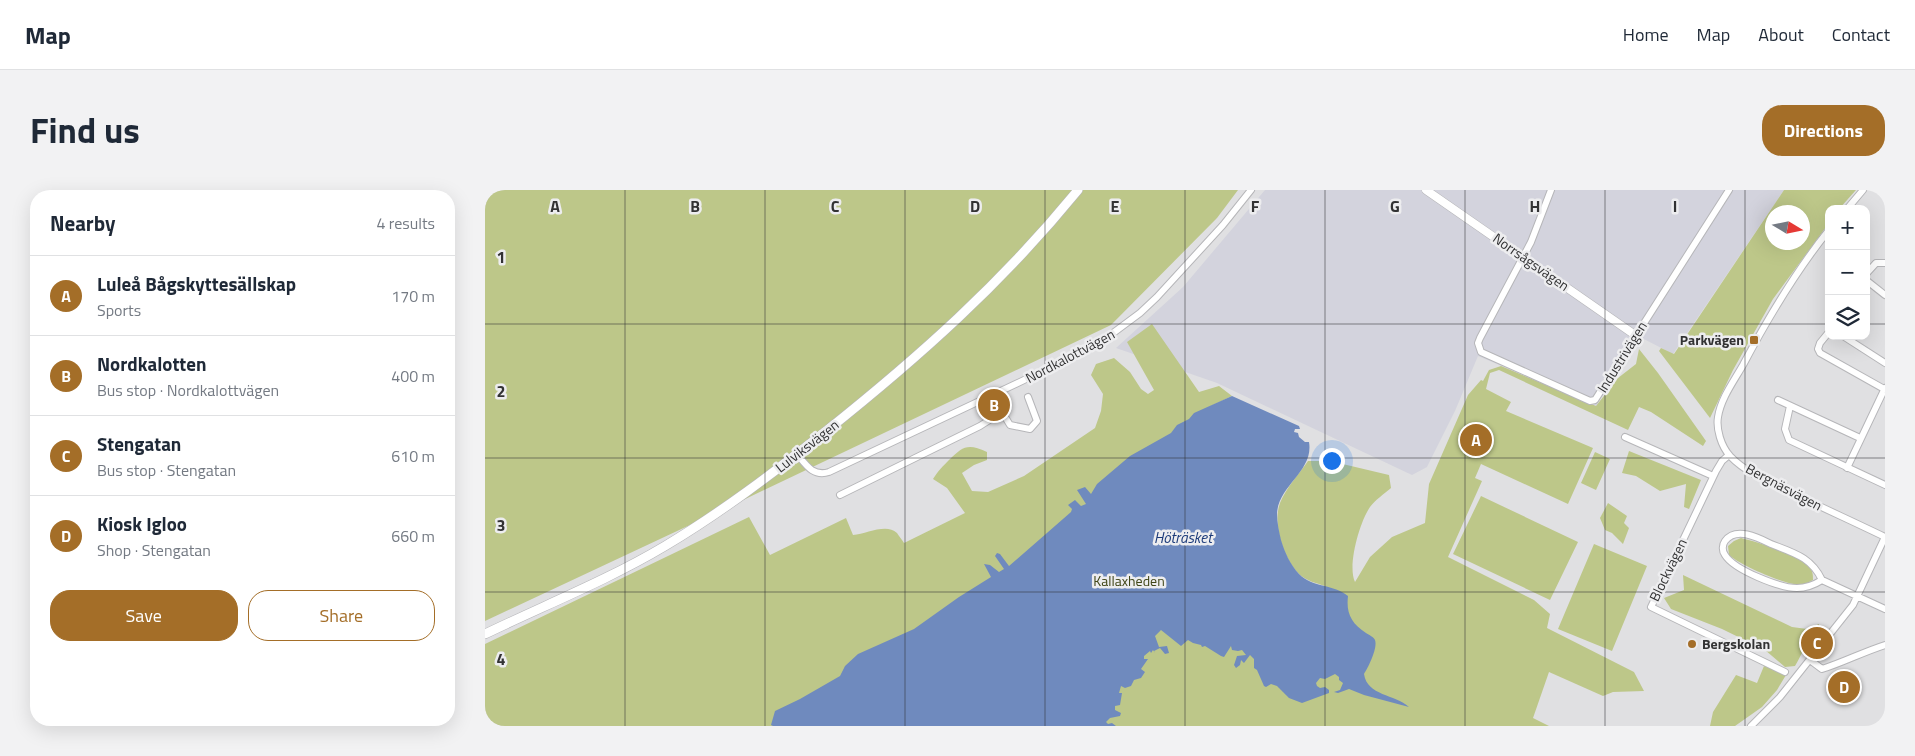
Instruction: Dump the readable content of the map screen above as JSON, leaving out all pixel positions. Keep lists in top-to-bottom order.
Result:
{
  "streets": {
    "main road": ["Lulviksvägen"],
    "street": [
      "Norrsågsvägen",
      "Nordkalottvägen",
      "Industrivägen",
      "Bergnäsvägen",
      "Blockvägen"
    ]
  },
  "crossings": [
    ["Norrsågsvägen", "Industrivägen"],
    ["Nordkalottvägen", "Lulviksvägen"],
    ["Bergnäsvägen", "Blockvägen"]
  ],
  "water": ["Höträsket"],
  "parks": ["Kallaxheden"],
  "places": {
    "transit": ["Parkvägen"],
    "other": ["Bergskolan"]
  },
  "north": "right",
  "page": {
    "header": "Map",
    "nav": [
      "Home",
      "Map",
      "About",
      "Contact"
    ],
    "title": "Find us",
    "buttons": [
      "Directions",
      ["Save", "Share"]
    ],
    "heading": ["Nearby", "4 results"],
    "map_buttons": ["+", "−"],
    "list": [
      {
        "mark": "A",
        "name": "Luleå Bågskyttesällskap",
        "note": "Sports",
        "value": "170 m"
      },
      {
        "mark": "B",
        "name": "Nordkalotten",
        "note": "Bus stop · Nordkalottvägen",
        "value": "400 m"
      },
      {
        "mark": "C",
        "name": "Stengatan",
        "note": "Bus stop · Stengatan",
        "value": "610 m"
      },
      {
        "mark": "D",
        "name": "Kiosk Igloo",
        "note": "Shop · Stengatan",
        "value": "660 m"
      }
    ],
    "pins": [
      "B",
      "A",
      "C",
      "D"
    ]
  },
  "grid": {
    "columns": [
      "A",
      "B",
      "C",
      "D",
      "E",
      "F",
      "G",
      "H",
      "I"
    ],
    "rows": [
      "1",
      "2",
      "3",
      "4"
    ]
  }
}
